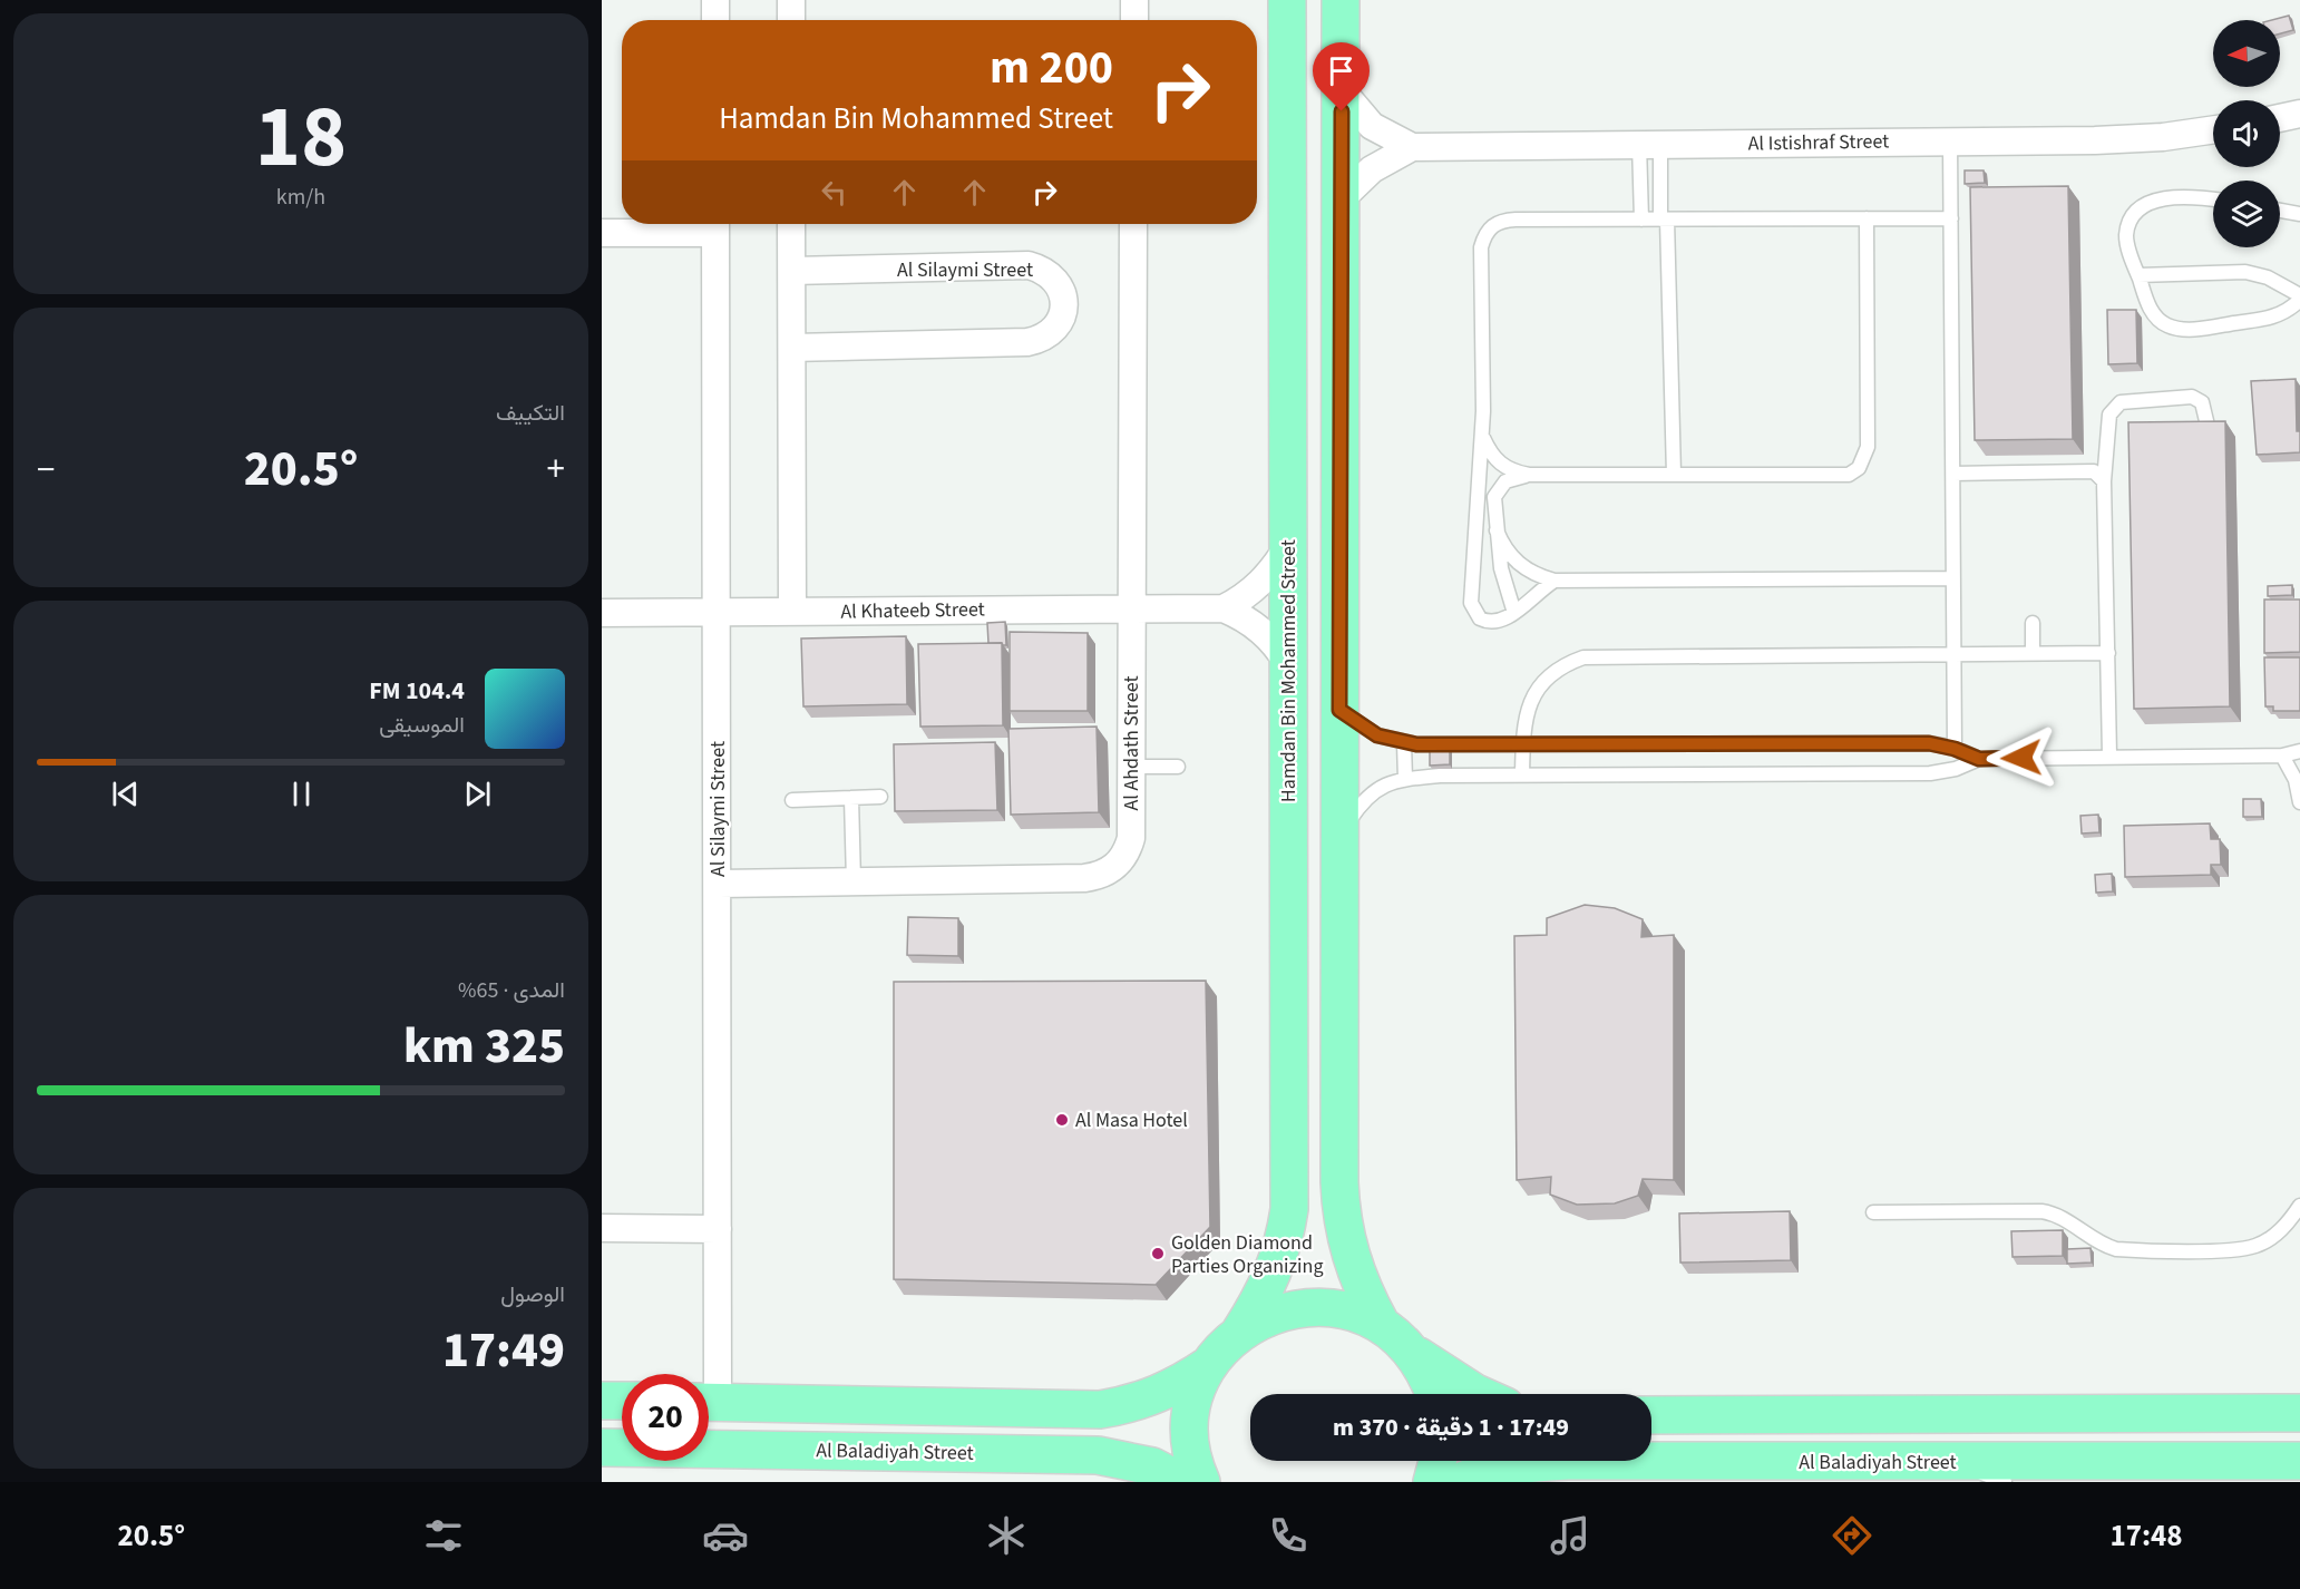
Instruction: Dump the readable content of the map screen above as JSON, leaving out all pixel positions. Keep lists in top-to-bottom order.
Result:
{
  "streets": {
    "main road": ["Hamdan Bin Mohammed Street", "Al Baladiyah Street"],
    "street": [
      "Al Istishraf Street",
      "Al Silaymi Street",
      "Al Khateeb Street",
      "Al Ahdath Street"
    ]
  },
  "crossings": [
    ["Al Silaymi Street", "Al Khateeb Street"],
    ["Al Silaymi Street", "Al Ahdath Street"],
    ["Al Khateeb Street", "Hamdan Bin Mohammed Street"],
    ["Al Khateeb Street", "Al Ahdath Street"]
  ],
  "places": ["Al Masa Hotel", "Golden Diamond Parties Organizing"],
  "north": "left",
  "page": {
    "tile": [
      ["18", "km/h"],
      "التكييف",
      ["المدى · 65%", "325 km"],
      ["الوصول", "17:49"]
    ],
    "turn": ["200 m", "Hamdan Bin Mohammed Street"],
    "heat": ["−", "20.5°", "+"],
    "song": ["104.4 FM", "الموسيقى"],
    "limit": "20",
    "trip": "17:49 · 1 دقيقة · 370 m",
    "tabs": ["17:48", "20.5°"]
  }
}
